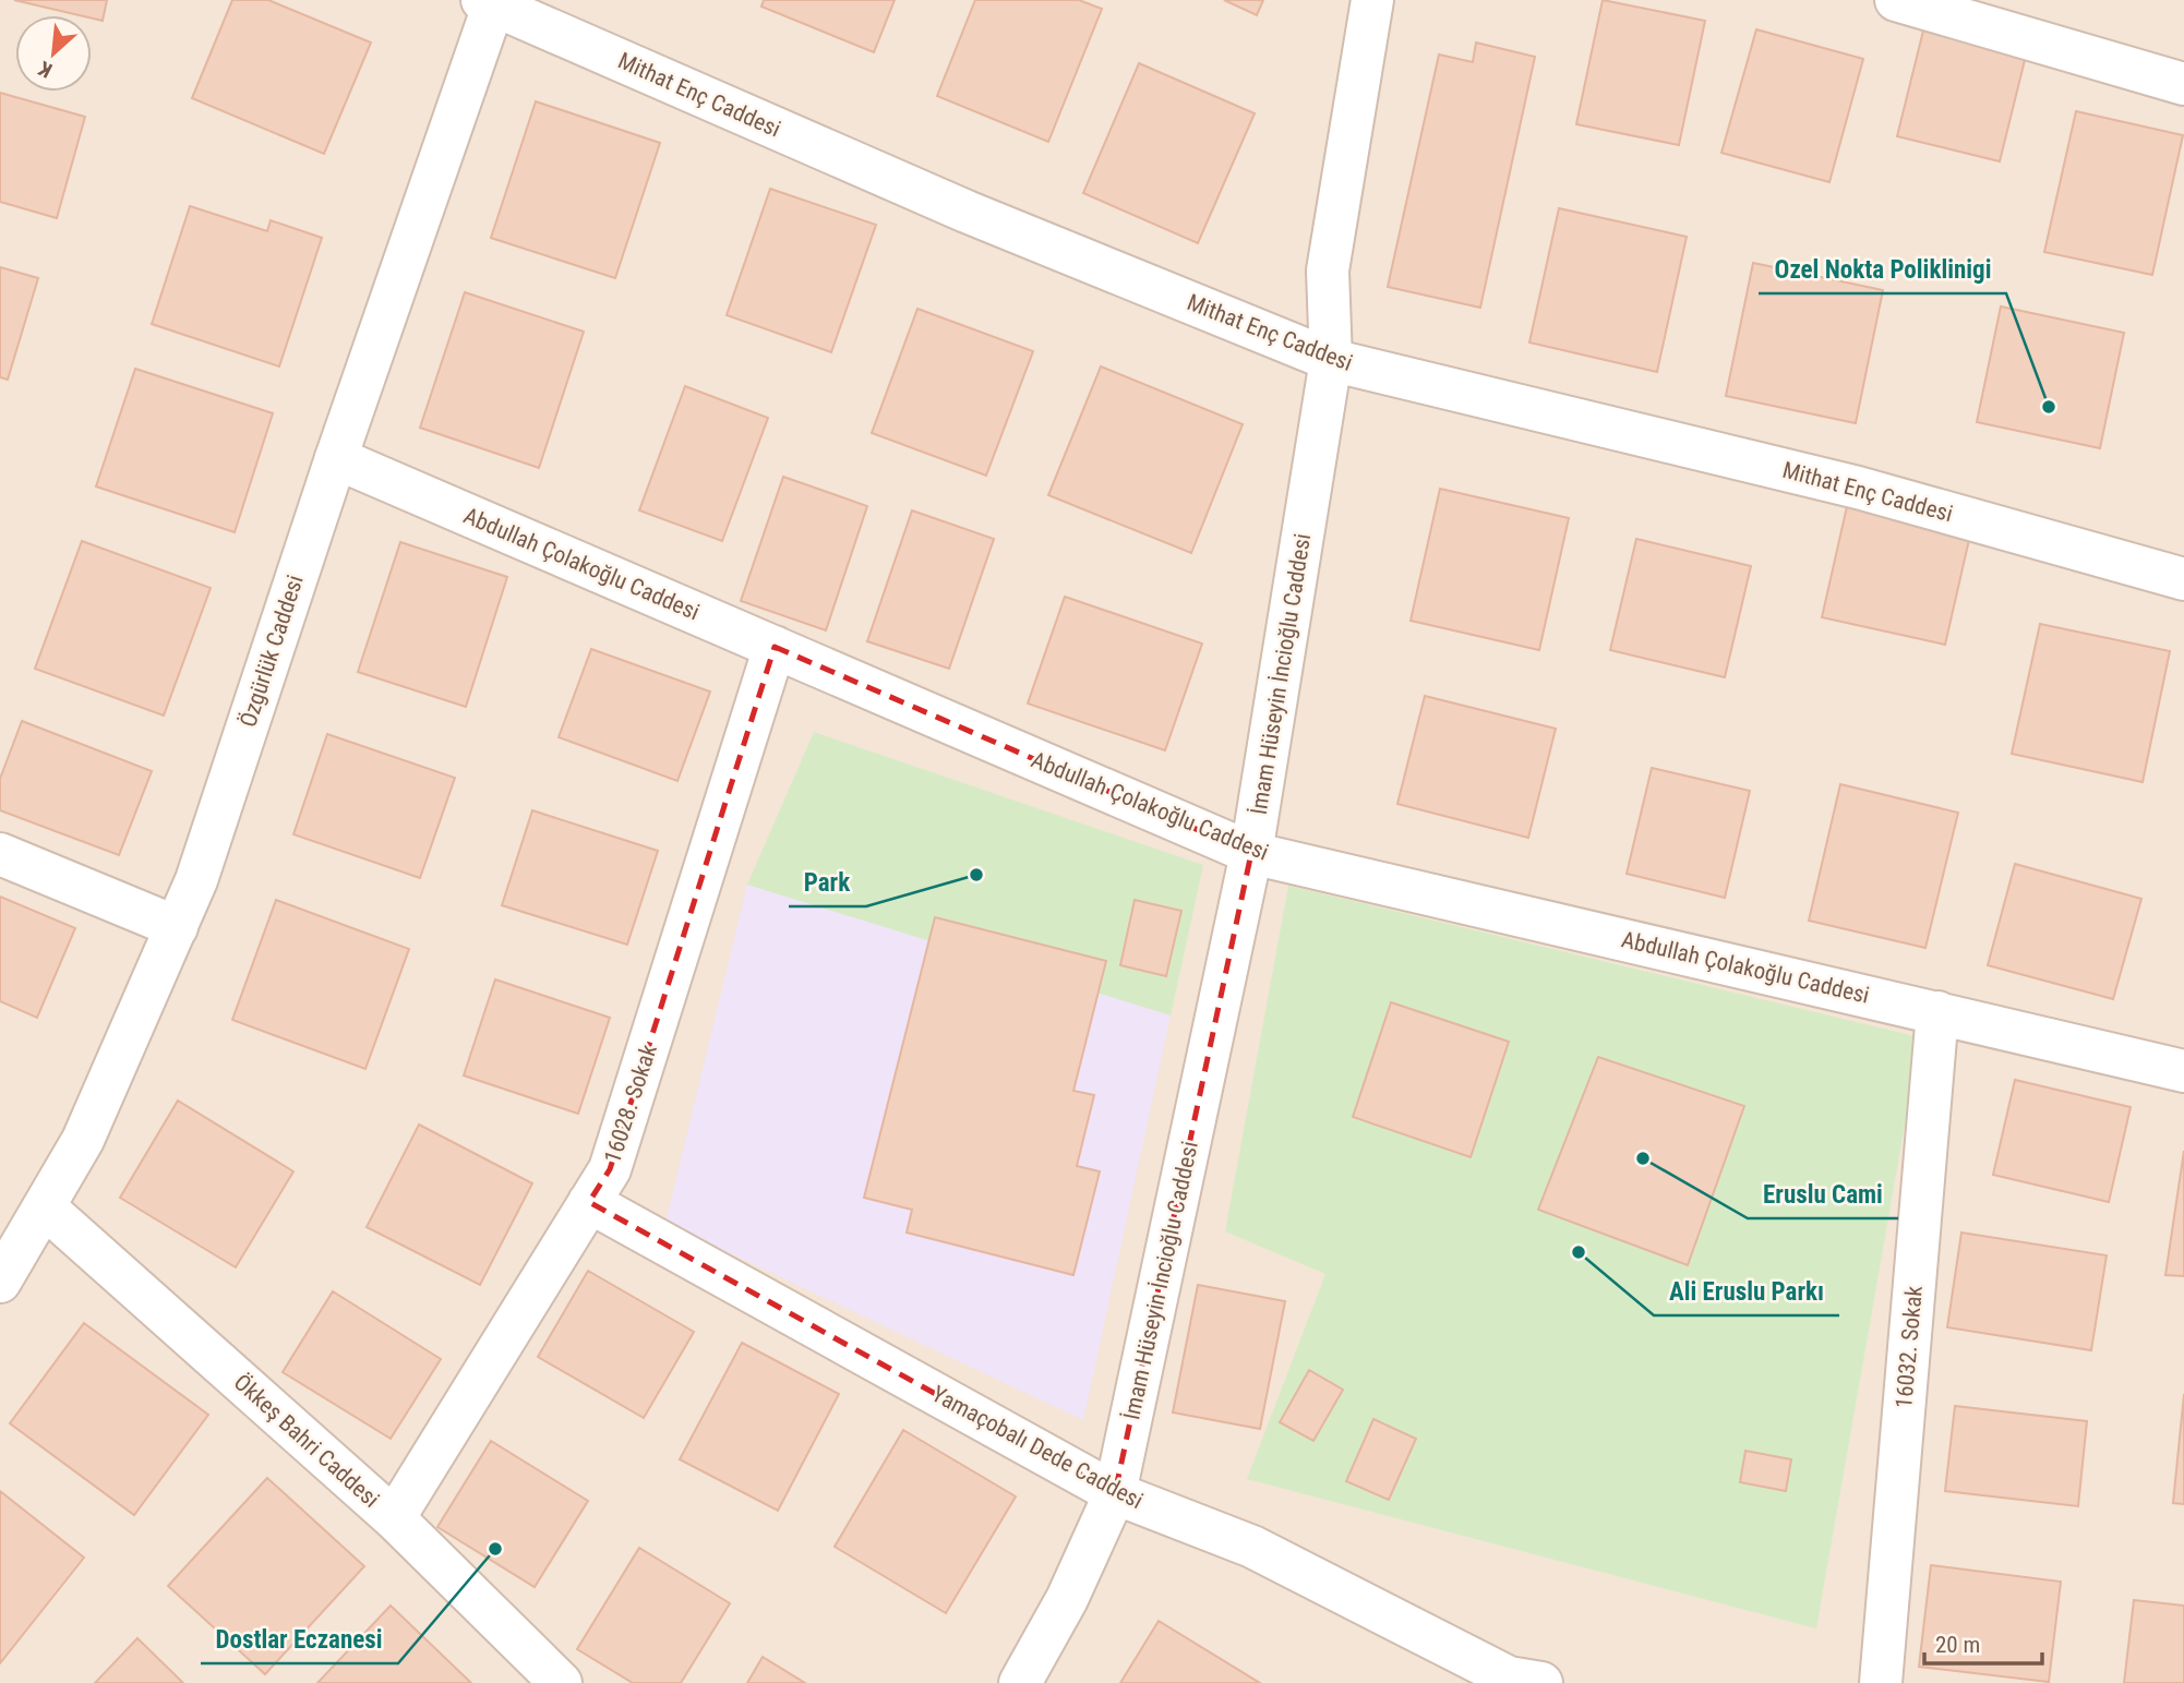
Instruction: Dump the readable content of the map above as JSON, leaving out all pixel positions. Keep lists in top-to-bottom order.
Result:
{
  "streets": {
    "street": [
      "Mithat Enç Caddesi",
      "Abdullah Çolakoğlu Caddesi",
      "Özgürlük Caddesi",
      "İmam Hüseyin İncioğlu Caddesi",
      "16028. Sokak",
      "16032. Sokak",
      "Ökkeş Bahri Caddesi",
      "Yamaçobalı Dede Caddesi"
    ]
  },
  "crossings": [
    ["Mithat Enç Caddesi", "Özgürlük Caddesi"],
    ["Mithat Enç Caddesi", "İmam Hüseyin İncioğlu Caddesi"],
    ["Abdullah Çolakoğlu Caddesi", "Özgürlük Caddesi"],
    ["Abdullah Çolakoğlu Caddesi", "İmam Hüseyin İncioğlu Caddesi"],
    ["Abdullah Çolakoğlu Caddesi", "16028. Sokak"],
    ["Abdullah Çolakoğlu Caddesi", "16032. Sokak"],
    ["Özgürlük Caddesi", "Ökkeş Bahri Caddesi"],
    ["İmam Hüseyin İncioğlu Caddesi", "Yamaçobalı Dede Caddesi"],
    ["16028. Sokak", "Ökkeş Bahri Caddesi"],
    ["16028. Sokak", "Yamaçobalı Dede Caddesi"]
  ],
  "places": [
    "Ozel Nokta Poliklinigi",
    "Park",
    "Eruslu Cami",
    "Ali Eruslu Parkı",
    "Dostlar Eczanesi"
  ],
  "scale_bar": "20 m",
  "north": "bottom left"
}
